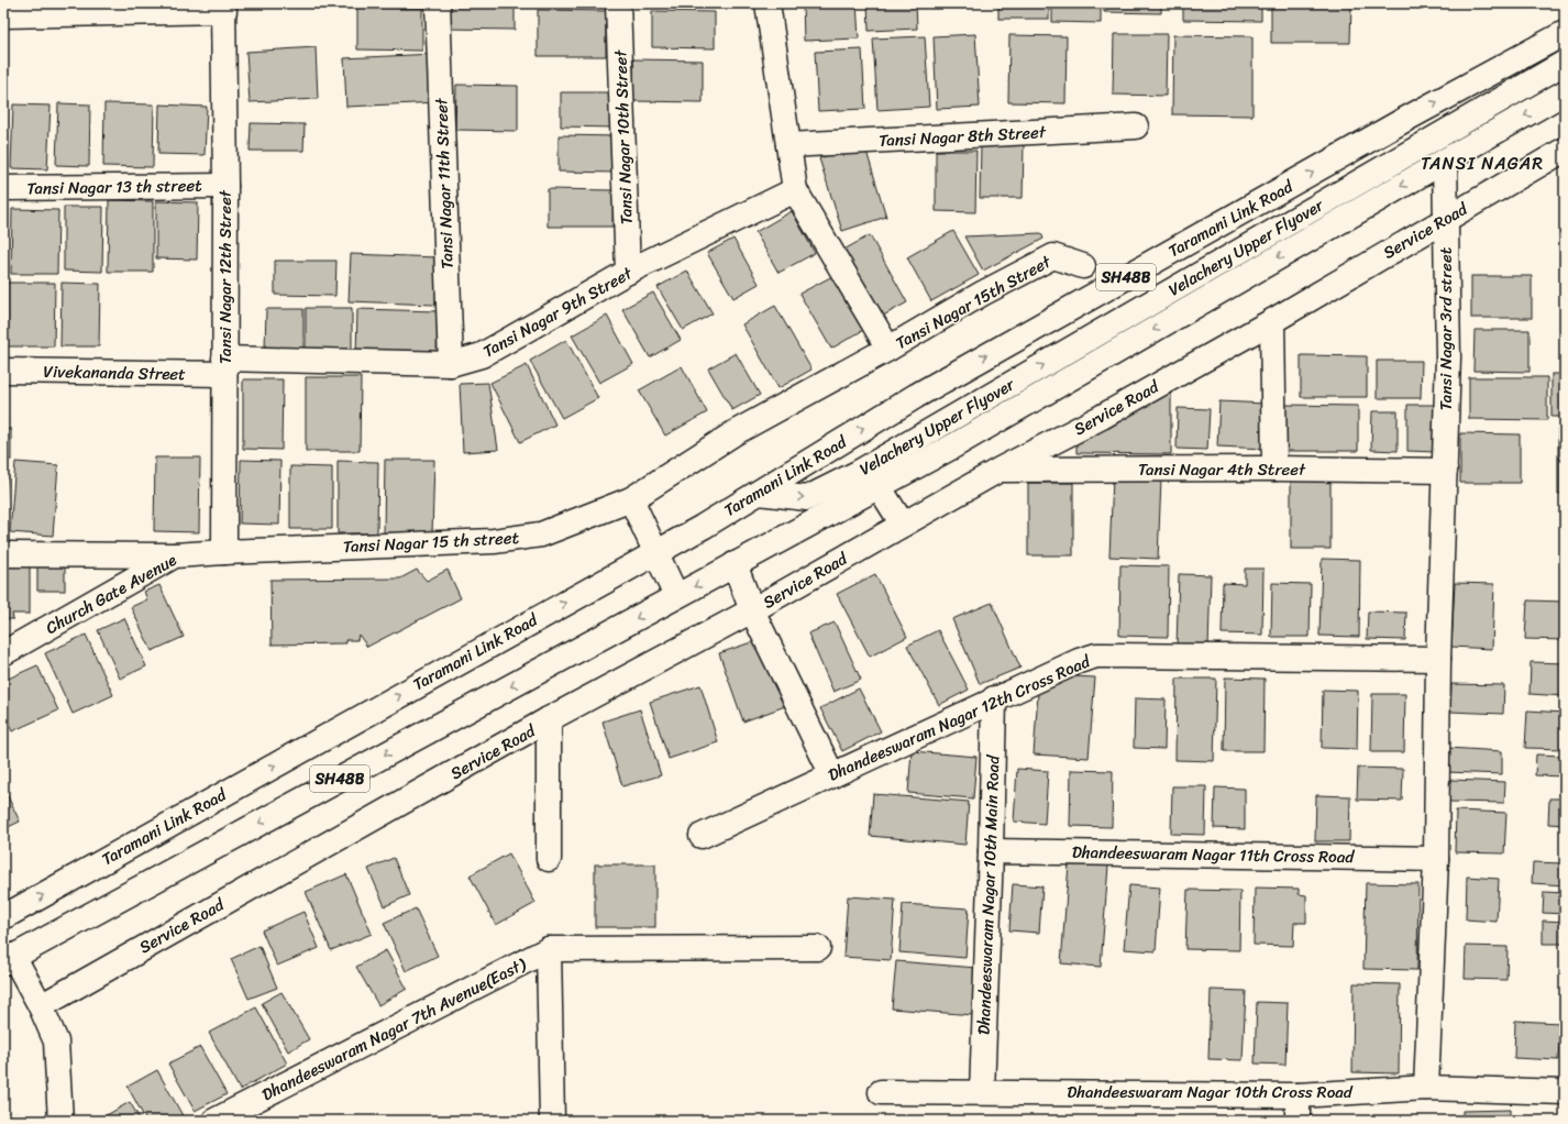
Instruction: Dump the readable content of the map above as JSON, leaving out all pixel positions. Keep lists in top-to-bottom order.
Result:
{
  "streets": {
    "street": [
      "Tansi Nagar 8th Street",
      "Tansi Nagar 10th Street",
      "Tansi Nagar 11th Street",
      "Tansi Nagar 13 th street",
      "Taramani Link Road",
      "Service Road",
      "Velachery Upper Flyover",
      "Tansi Nagar 12th Street",
      "SH48B",
      "Tansi Nagar 15th Street",
      "Tansi Nagar 9th Street",
      "Tansi Nagar 3rd street",
      "Vivekananda Street",
      "Tansi Nagar 4th Street",
      "Tansi Nagar 15 th street",
      "Church Gate Avenue",
      "Dhandeeswaram Nagar 12th Cross Road",
      "Dhandeeswaram Nagar 11th Cross Road",
      "Dhandeeswaram Nagar 10th Main Road",
      "Dhandeeswaram Nagar 7th Avenue(East)",
      "Dhandeeswaram Nagar 10th Cross Road"
    ]
  },
  "crossings": [
    ["Tansi Nagar 10th Street", "Tansi Nagar 9th Street"],
    ["Tansi Nagar 11th Street", "Tansi Nagar 9th Street"],
    ["Tansi Nagar 13 th street", "Tansi Nagar 12th Street"],
    ["Taramani Link Road", "Velachery Upper Flyover"],
    ["Service Road", "Tansi Nagar 3rd street"],
    ["Service Road", "Tansi Nagar 4th Street"],
    ["Tansi Nagar 12th Street", "Tansi Nagar 9th Street"],
    ["Tansi Nagar 12th Street", "Vivekananda Street"],
    ["Tansi Nagar 12th Street", "Tansi Nagar 15 th street"],
    ["Tansi Nagar 12th Street", "Church Gate Avenue"],
    ["SH48B", "Tansi Nagar 3rd street"],
    ["Tansi Nagar 15th Street", "Tansi Nagar 15 th street"],
    ["Tansi Nagar 9th Street", "Vivekananda Street"],
    ["Tansi Nagar 3rd street", "Tansi Nagar 4th Street"],
    ["Tansi Nagar 3rd street", "Dhandeeswaram Nagar 12th Cross Road"],
    ["Tansi Nagar 3rd street", "Dhandeeswaram Nagar 11th Cross Road"],
    ["Tansi Nagar 3rd street", "Dhandeeswaram Nagar 10th Cross Road"],
    ["Tansi Nagar 15 th street", "Church Gate Avenue"],
    ["Dhandeeswaram Nagar 12th Cross Road", "Dhandeeswaram Nagar 10th Main Road"],
    ["Dhandeeswaram Nagar 11th Cross Road", "Dhandeeswaram Nagar 10th Main Road"],
    ["Dhandeeswaram Nagar 10th Main Road", "Dhandeeswaram Nagar 10th Cross Road"]
  ],
  "districts": ["TANSI NAGAR"]
}
